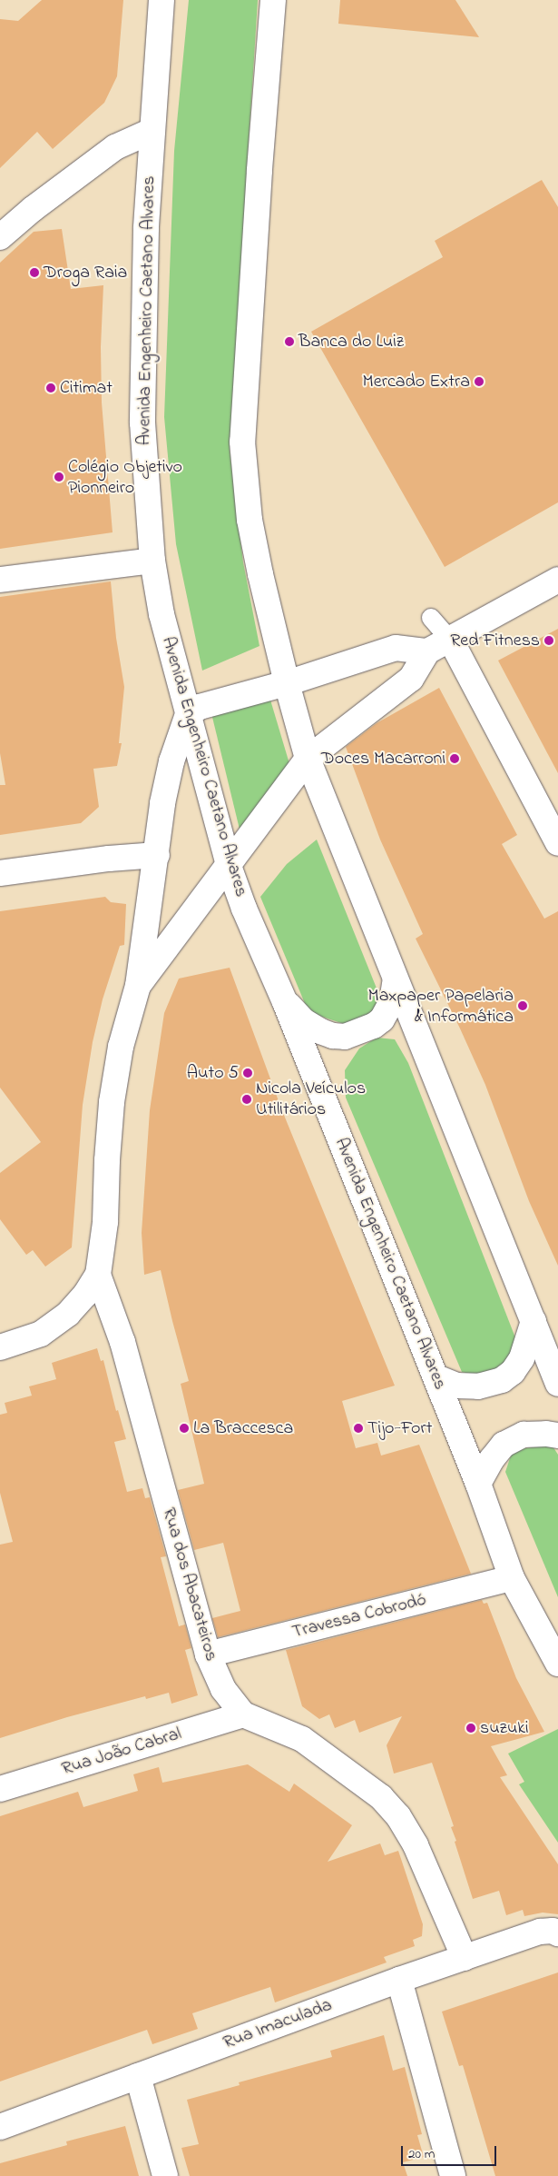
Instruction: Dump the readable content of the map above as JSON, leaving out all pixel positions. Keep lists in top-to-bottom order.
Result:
{
  "streets": {
    "main road": [
      "Avenida Engenheiro Caetano Alvares",
      "Rua dos Abacateiros",
      "Travessa Cobrodó",
      "Rua João Cabral",
      "Rua Imaculada"
    ]
  },
  "crossings": [
    ["Avenida Engenheiro Caetano Alvares", "Travessa Cobrodó"],
    ["Rua dos Abacateiros", "Travessa Cobrodó"],
    ["Rua dos Abacateiros", "Rua João Cabral"],
    ["Rua dos Abacateiros", "Rua Imaculada"]
  ],
  "places": [
    "Droga Raia",
    "Banca do Luiz",
    "Mercado Extra",
    "Citimat",
    "Colégio Objetivo Pionneiro",
    "Red Fitness",
    "Doces Macarroni",
    "Maxpaper Papelaria & Informática",
    "Auto 5",
    "Nicola Veículos Utilitários",
    "La Braccesca",
    "Tijo-Fort",
    "suzuki"
  ],
  "scale_bar": "20 m"
}
